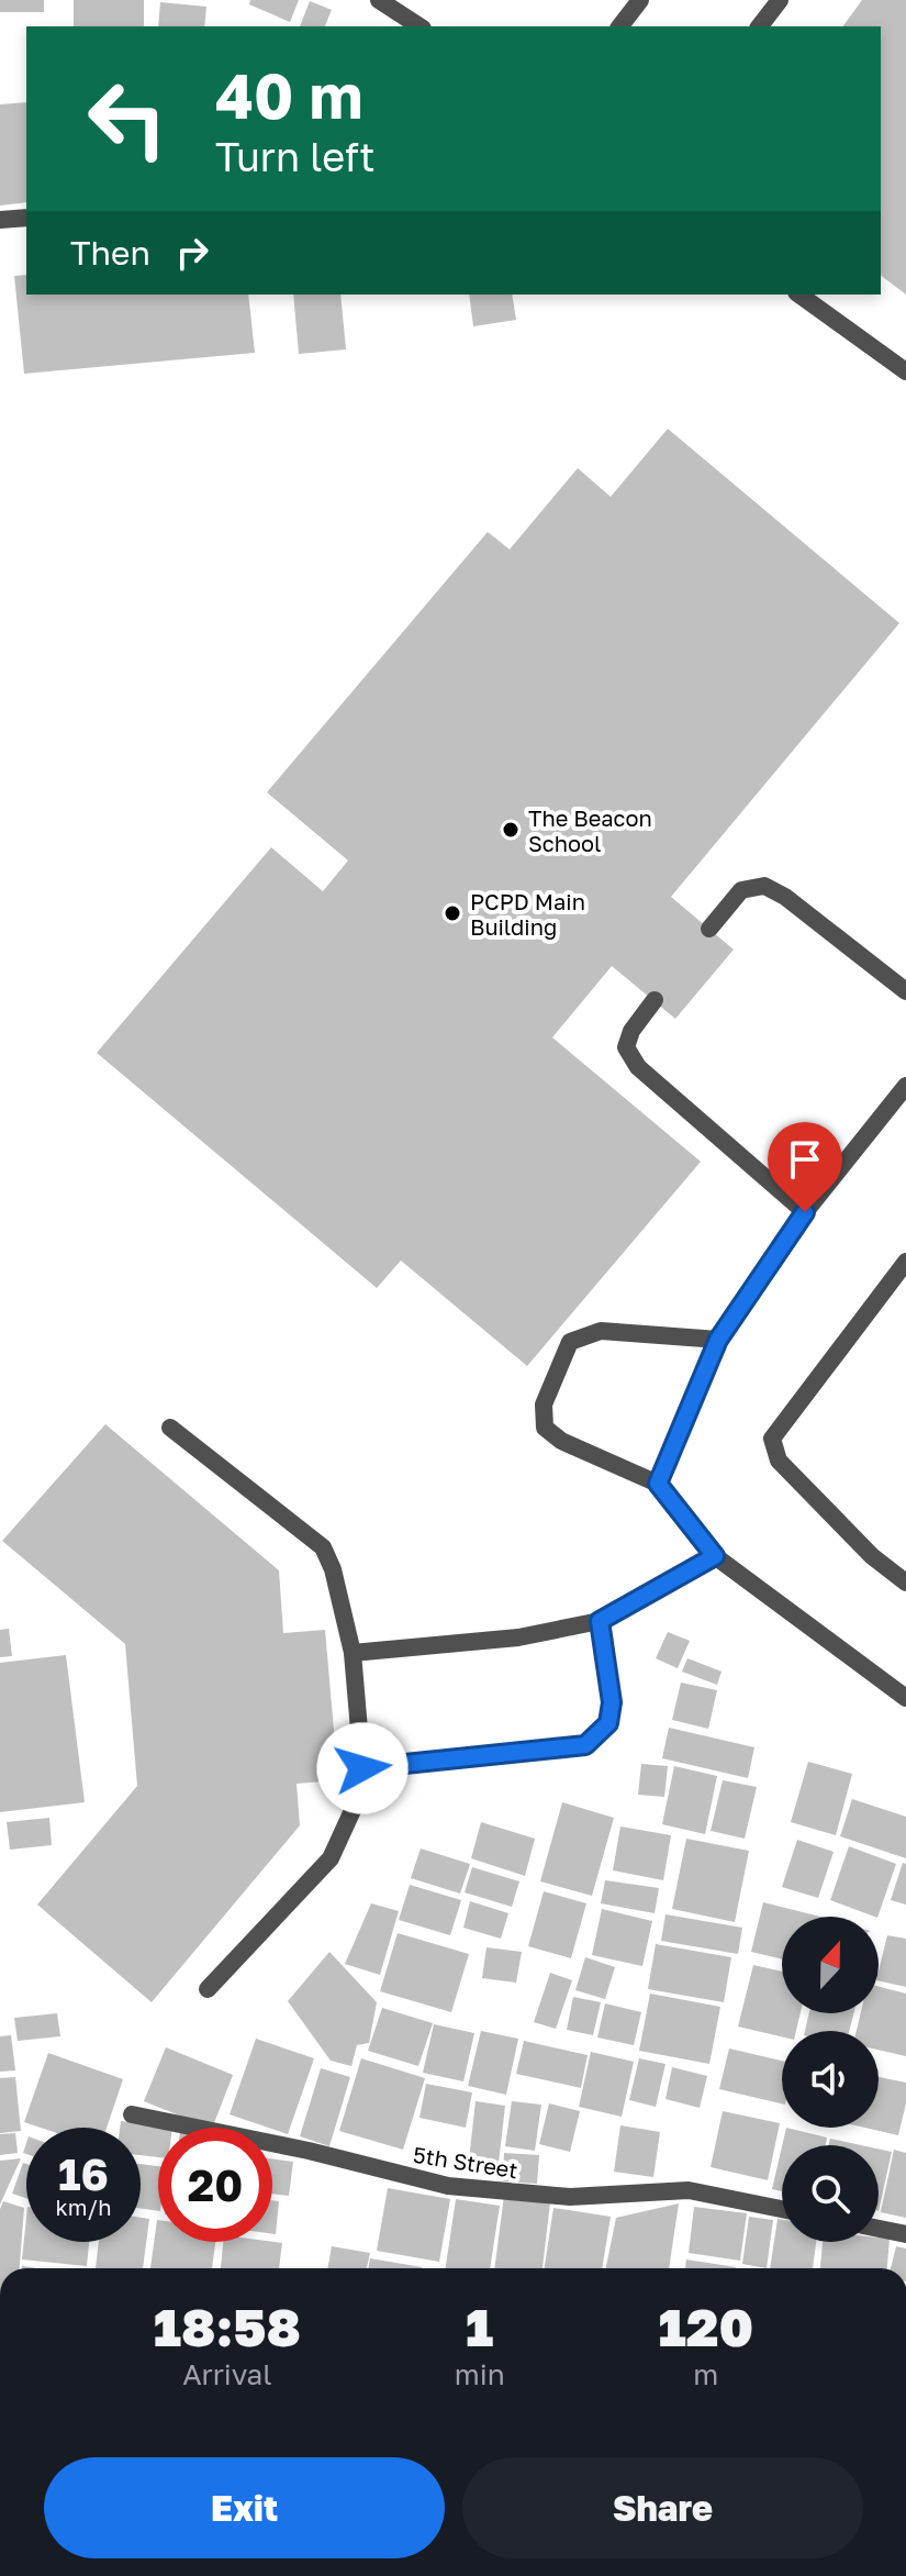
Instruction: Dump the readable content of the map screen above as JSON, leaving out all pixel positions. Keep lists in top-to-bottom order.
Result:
{
  "streets": {
    "lane": ["5th Street"]
  },
  "places": ["The Beacon School", "PCPD Main Building"],
  "north": "top",
  "page": {
    "turn": ["40 m", "Turn left"],
    "then": "Then",
    "speed": "16 km/h",
    "limit": "20",
    "eta": [
      "18:58",
      "Arrival",
      "1",
      "min",
      "120",
      "m"
    ],
    "buttons": ["Exit", "Share"]
  }
}
